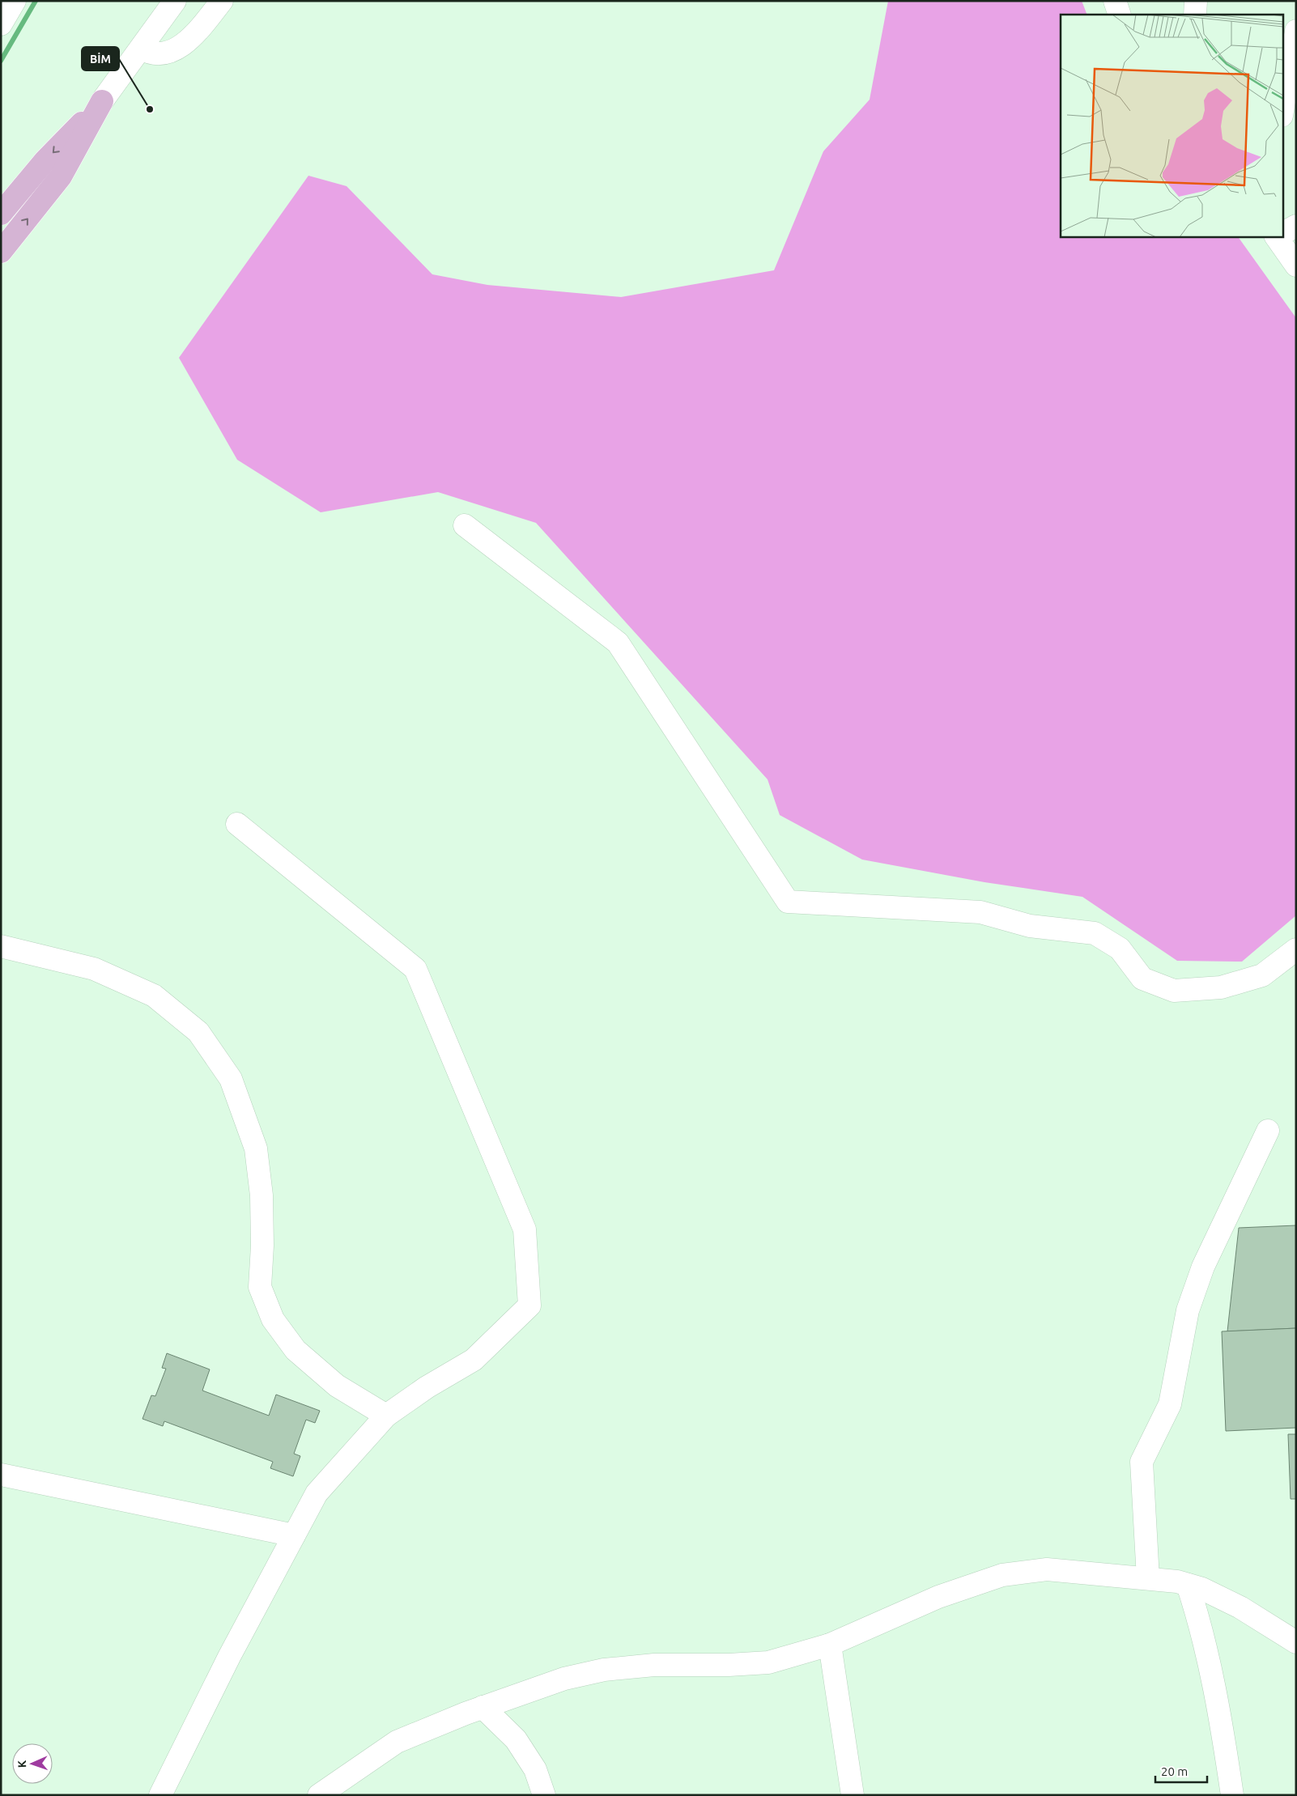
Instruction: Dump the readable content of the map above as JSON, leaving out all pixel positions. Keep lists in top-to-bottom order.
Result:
{
  "places": ["BİM"],
  "scale_bar": "20 m",
  "north": "left"
}
